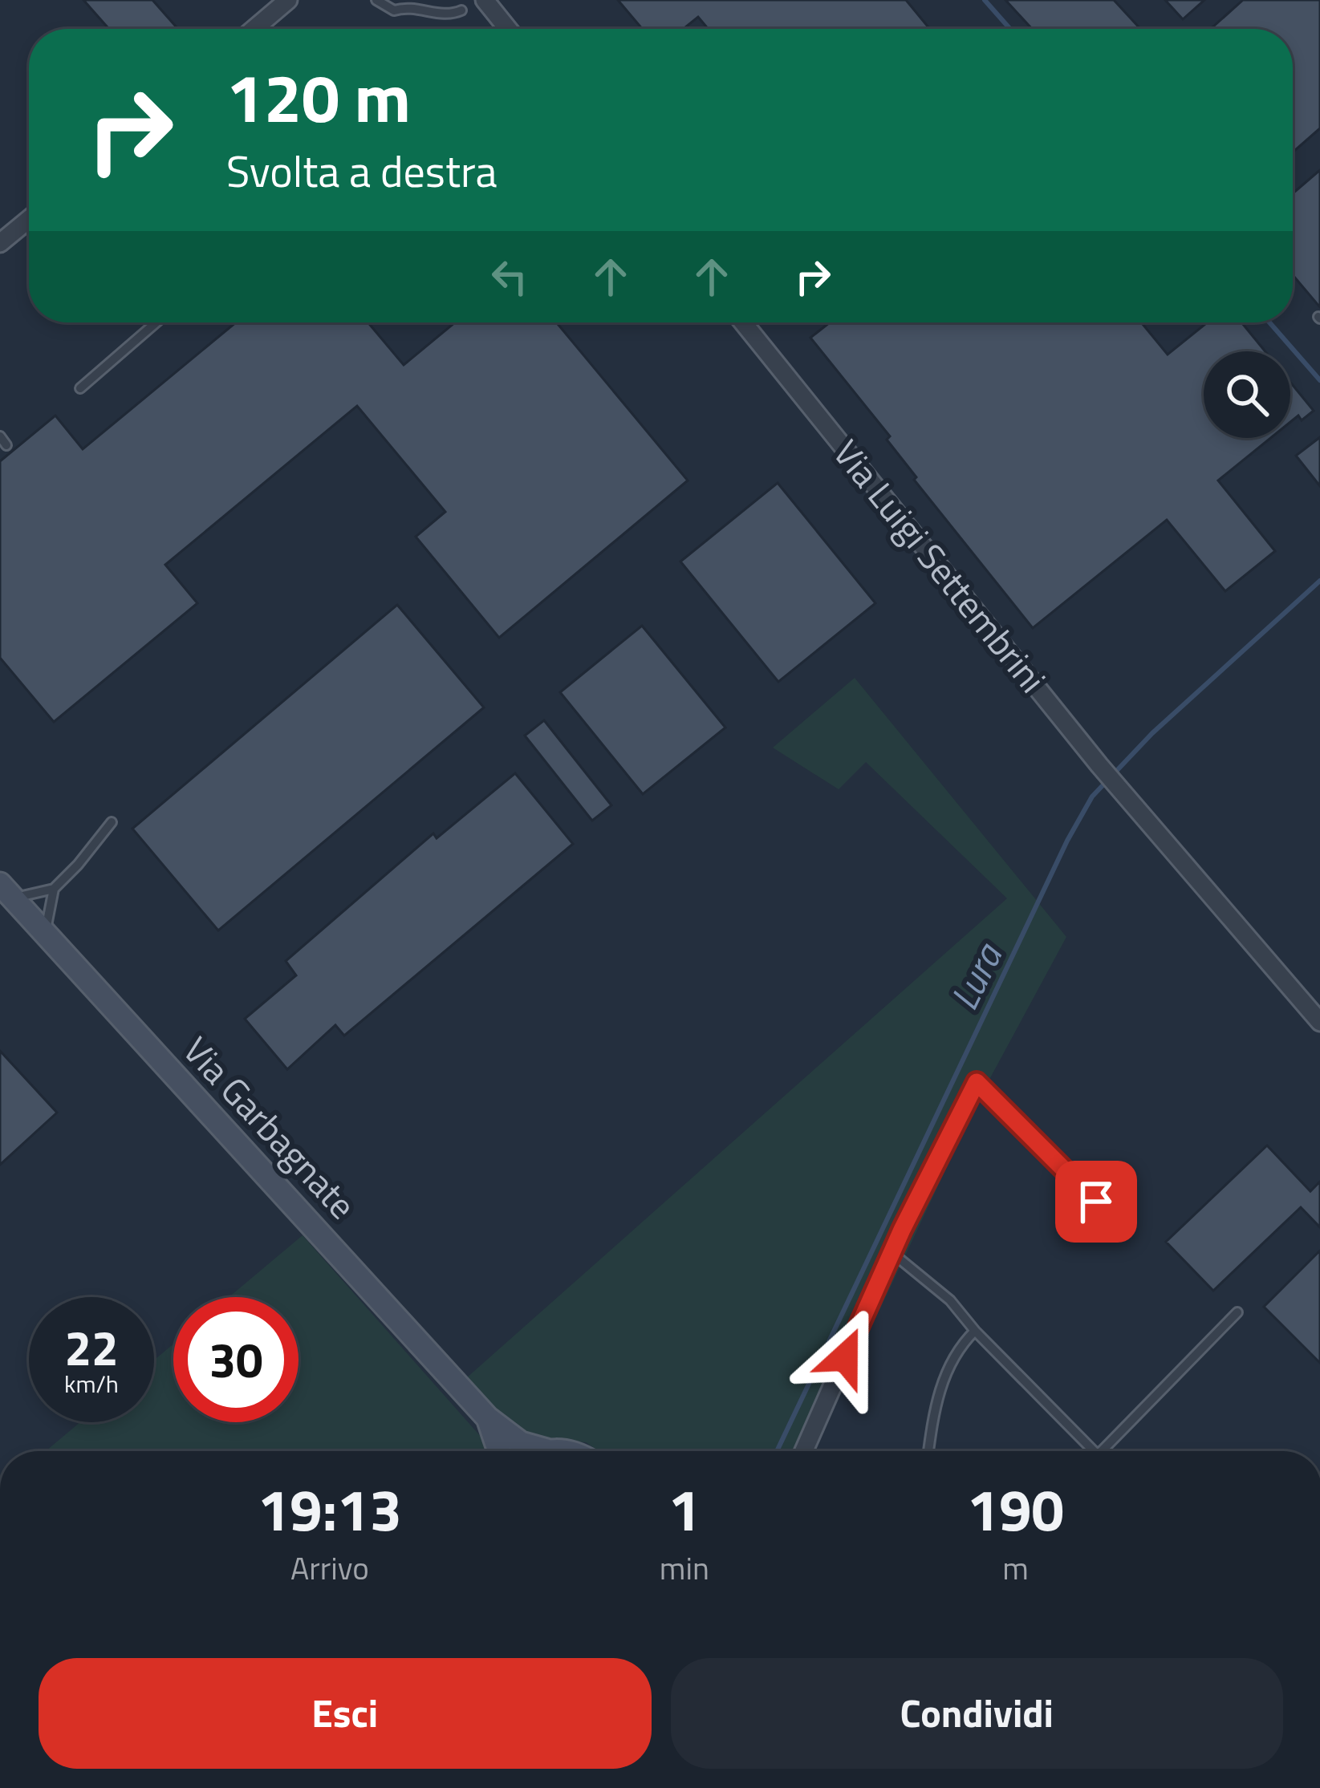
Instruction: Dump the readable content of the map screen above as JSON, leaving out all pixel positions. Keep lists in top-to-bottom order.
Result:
{
  "streets": {
    "street": ["Via Luigi Settembrini", "Via Garbagnate"]
  },
  "water": ["Lura"],
  "page": {
    "turn": ["120 m", "Svolta a destra"],
    "speed": "22 km/h",
    "limit": "30",
    "eta": [
      "19:13",
      "Arrivo",
      "1",
      "min",
      "190",
      "m"
    ],
    "buttons": ["Esci", "Condividi"]
  }
}
